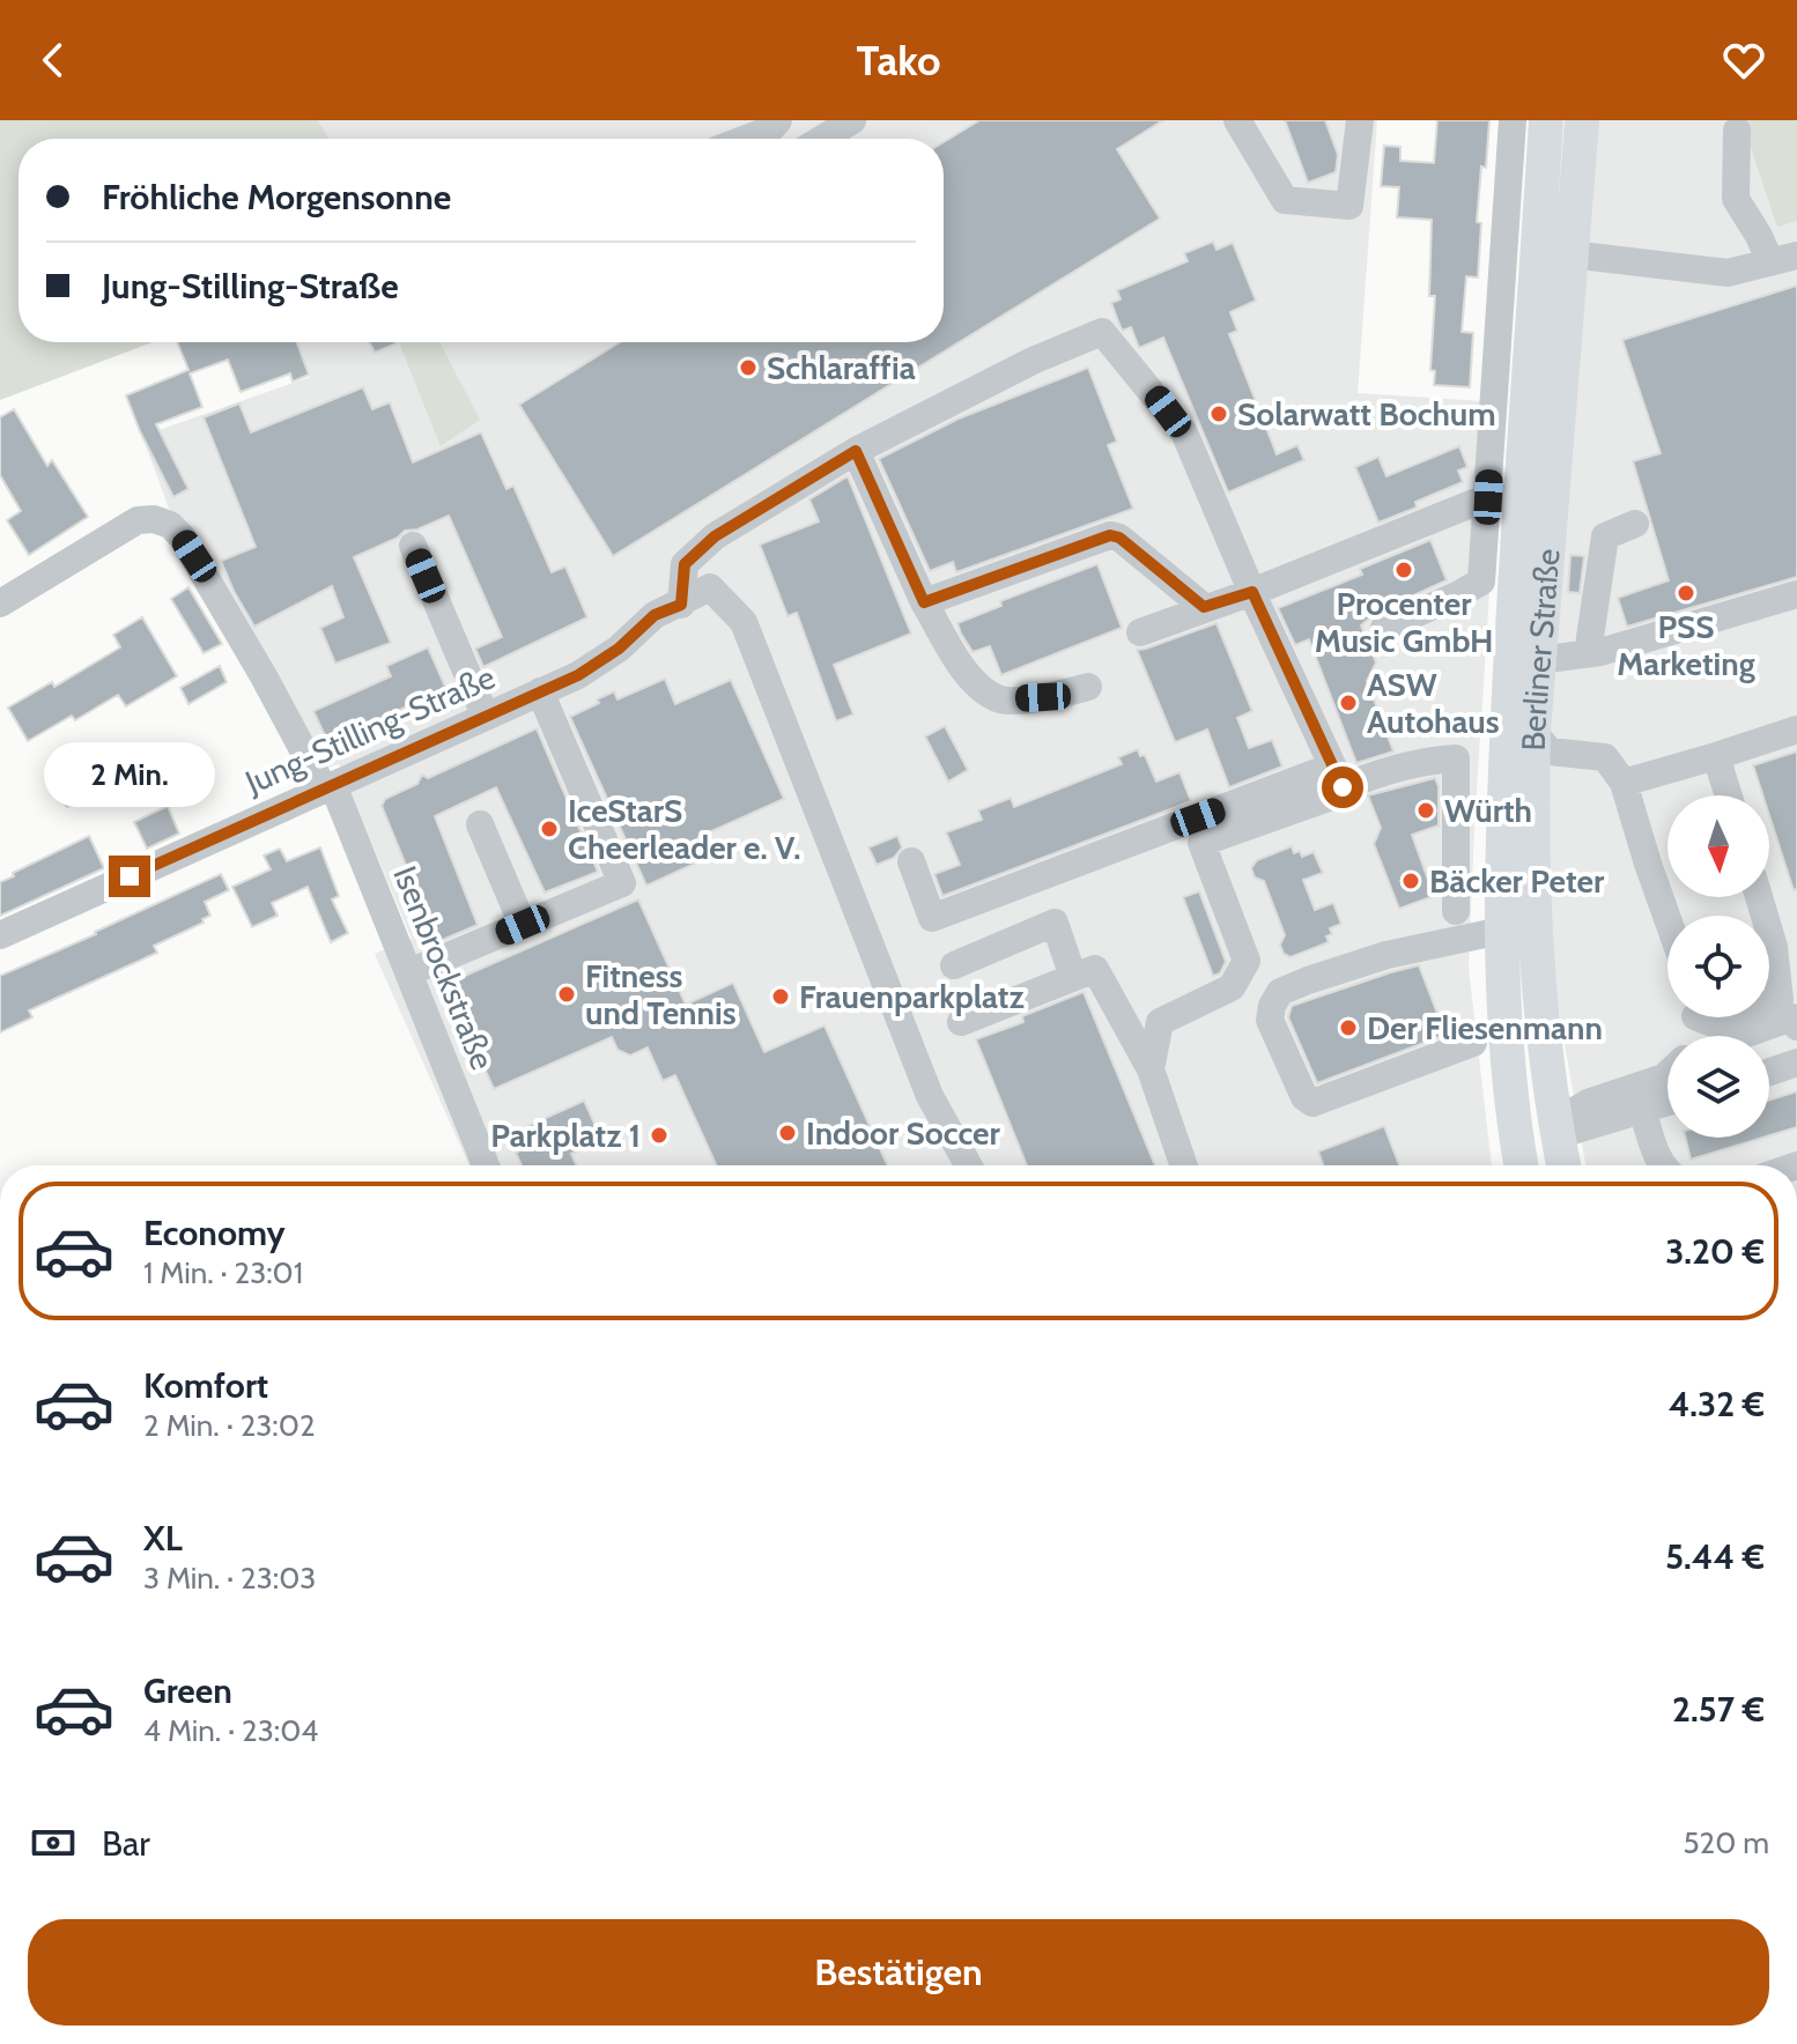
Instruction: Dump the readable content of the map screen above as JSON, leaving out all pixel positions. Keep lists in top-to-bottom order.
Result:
{
  "streets": {
    "main road": ["Berliner Straße"],
    "street": ["Jung-Stilling-Straße", "Isenbrockstraße"]
  },
  "crossings": [
    ["Jung-Stilling-Straße", "Isenbrockstraße"]
  ],
  "places": [
    "Schlaraffia",
    "Solarwatt Bochum",
    "Procenter Music GmbH",
    "PSS Marketing",
    "ASW Autohaus",
    "Würth",
    "IceStarS Cheerleader e. V.",
    "Bäcker Peter",
    "Fitness und Tennis",
    "Frauenparkplatz",
    "Der Fliesenmann",
    "Indoor Soccer",
    "Parkplatz 1"
  ],
  "north": "bottom",
  "page": {
    "header": "Tako",
    "banner": ["Fröhliche Morgensonne", "Jung-Stilling-Straße"],
    "bubble": "2 Min.",
    "list": [
      {
        "name": "Economy",
        "note": "1 Min. · 23:01",
        "value": "3.20 €"
      },
      {
        "name": "Komfort",
        "note": "2 Min. · 23:02",
        "value": "4.32 €"
      },
      {
        "name": "XL",
        "note": "3 Min. · 23:03",
        "value": "5.44 €"
      },
      {
        "name": "Green",
        "note": "4 Min. · 23:04",
        "value": "2.57 €"
      }
    ],
    "pay": ["Bar", "520 m"],
    "buttons": "Bestätigen"
  }
}
